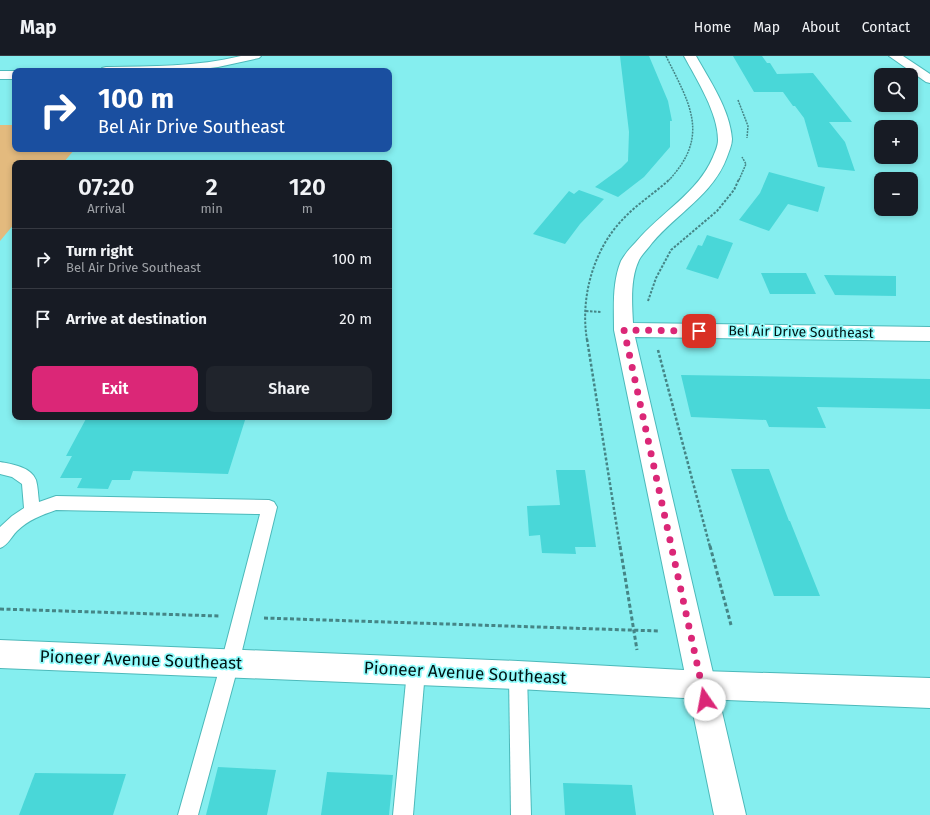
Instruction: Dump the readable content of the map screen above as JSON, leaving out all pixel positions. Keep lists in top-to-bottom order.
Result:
{
  "streets": {
    "street": ["Bel Air Drive Southeast", "Pioneer Avenue Southeast"]
  },
  "page": {
    "header": "Map",
    "nav": [
      "Home",
      "Map",
      "About",
      "Contact"
    ],
    "map_buttons": ["+", "−"],
    "turn": ["100 m", "Bel Air Drive Southeast"],
    "eta": [
      "07:20",
      "Arrival",
      "2",
      "min",
      "120",
      "m"
    ],
    "list": [
      {
        "name": "Turn right",
        "note": "Bel Air Drive Southeast",
        "value": "100 m"
      },
      {
        "name": "Arrive at destination",
        "value": "20 m"
      }
    ],
    "buttons": ["Exit", "Share"]
  }
}
